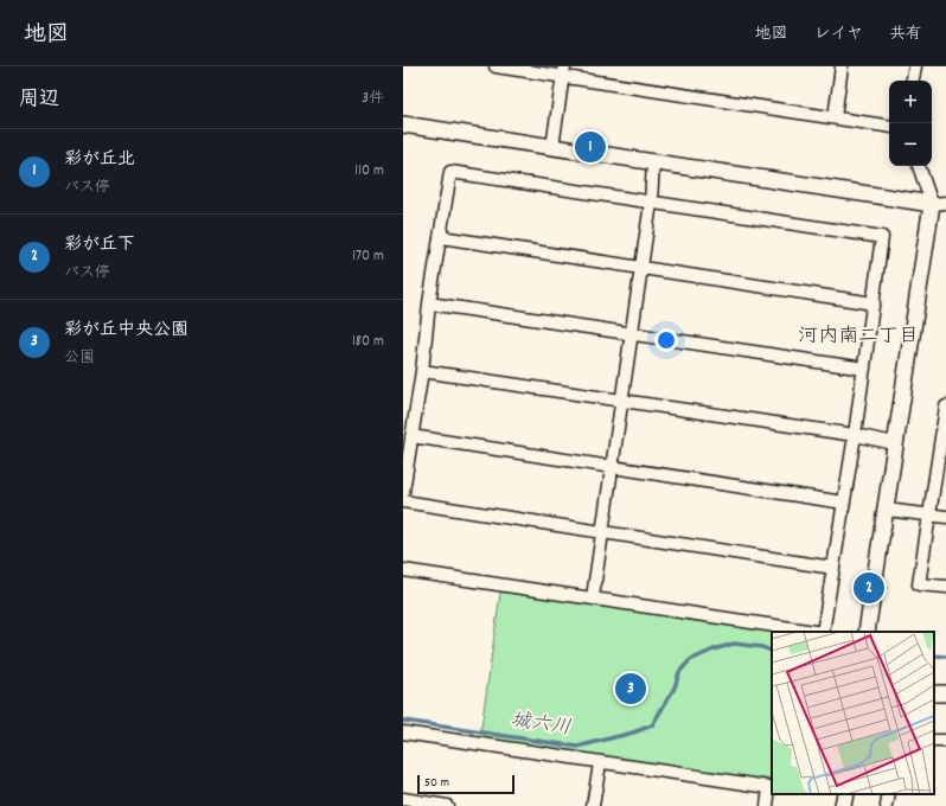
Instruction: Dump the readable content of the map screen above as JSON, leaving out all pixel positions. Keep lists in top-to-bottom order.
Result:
{
  "districts": ["河内南二丁目"],
  "water": ["城六川"],
  "scale_bar": "50 m",
  "page": {
    "header": "地図",
    "nav": ["地図", "レイヤ", "共有"],
    "heading": ["周辺", "3件"],
    "map_buttons": ["+", "−"],
    "list": [
      {
        "mark": "1",
        "name": "彩が丘北",
        "note": "バス停",
        "value": "110 m"
      },
      {
        "mark": "2",
        "name": "彩が丘下",
        "note": "バス停",
        "value": "170 m"
      },
      {
        "mark": "3",
        "name": "彩が丘中央公園",
        "note": "公園",
        "value": "180 m"
      }
    ],
    "pins": ["1", "2", "3"],
    "scale": "50 m"
  }
}
